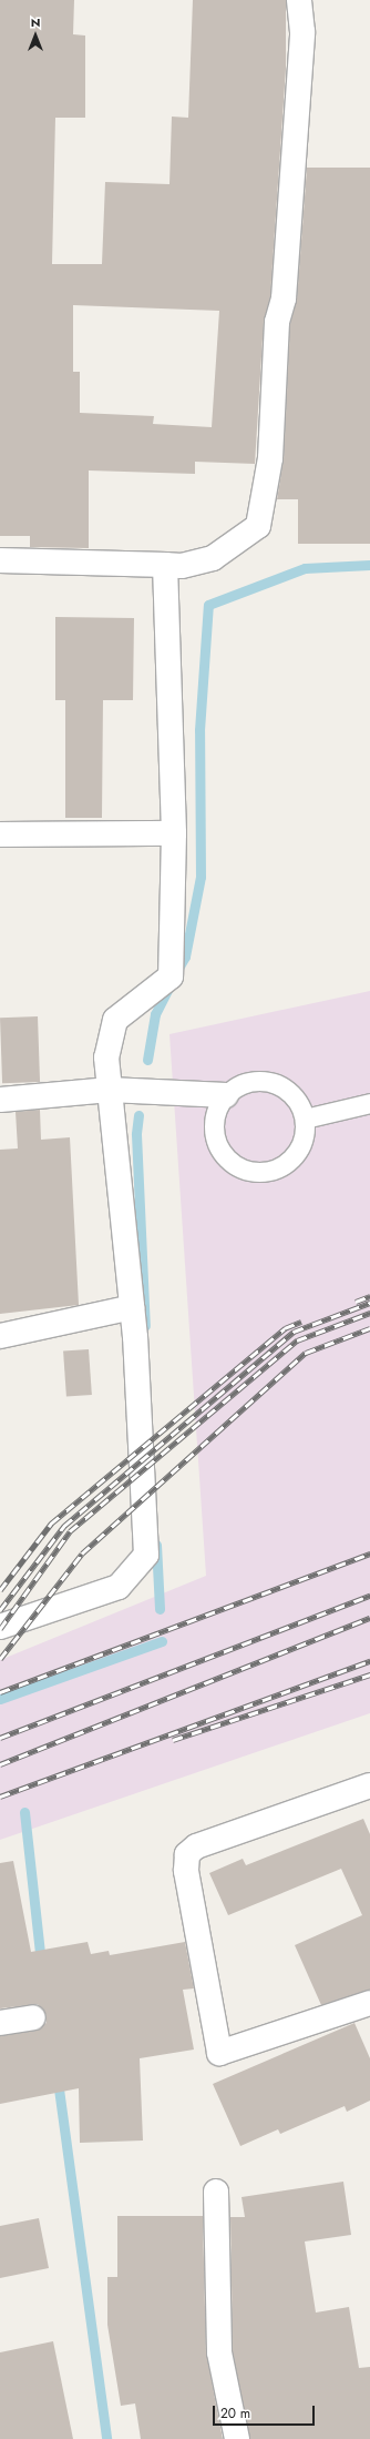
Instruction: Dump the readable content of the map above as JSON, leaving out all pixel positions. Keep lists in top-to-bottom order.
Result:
{
  "scale_bar": "20 m",
  "north": "top"
}
